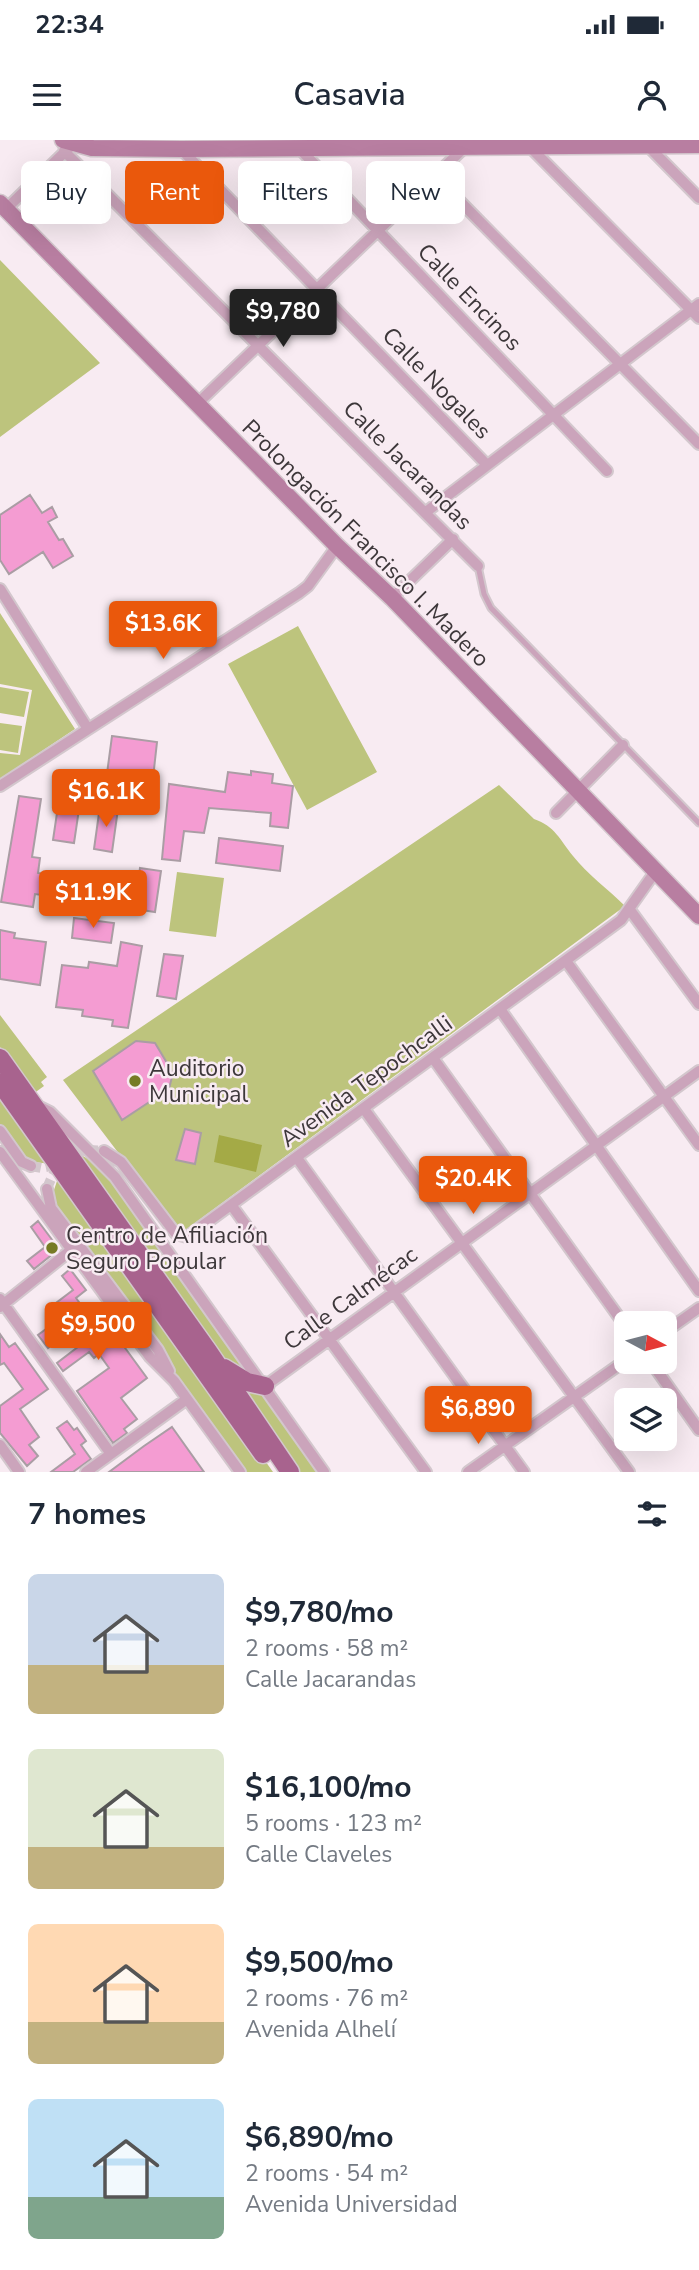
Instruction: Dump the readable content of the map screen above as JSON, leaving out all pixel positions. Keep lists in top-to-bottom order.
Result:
{
  "streets": {
    "main road": ["Prolongación Francisco I. Madero"],
    "street": [
      "Calle Encinos",
      "Calle Nogales",
      "Calle Jacarandas",
      "Avenida Tepochcalli",
      "Calle Calmécac"
    ]
  },
  "crossings": [
    ["Prolongación Francisco I. Madero", "Avenida Tepochcalli"]
  ],
  "places": ["Auditorio Municipal", "Centro de Afiliación Seguro Popular"],
  "north": "right",
  "page": {
    "status": "22:34",
    "header": "Casavia",
    "chip": [
      "Buy",
      "Rent",
      "Filters",
      "New"
    ],
    "price": [
      "$9,780",
      "$13.6K",
      "$16.1K",
      "$11.9K",
      "$20.4K",
      "$9,500",
      "$6,890"
    ],
    "heading": "7 homes",
    "list": [
      {
        "name": "$9,780/mo",
        "note": "2 rooms · 58 m² · Calle Jacarandas"
      },
      {
        "name": "$16,100/mo",
        "note": "5 rooms · 123 m² · Calle Claveles"
      },
      {
        "name": "$9,500/mo",
        "note": "2 rooms · 76 m² · Avenida Alhelí"
      },
      {
        "name": "$6,890/mo",
        "note": "2 rooms · 54 m² · Avenida Universidad"
      }
    ]
  }
}
